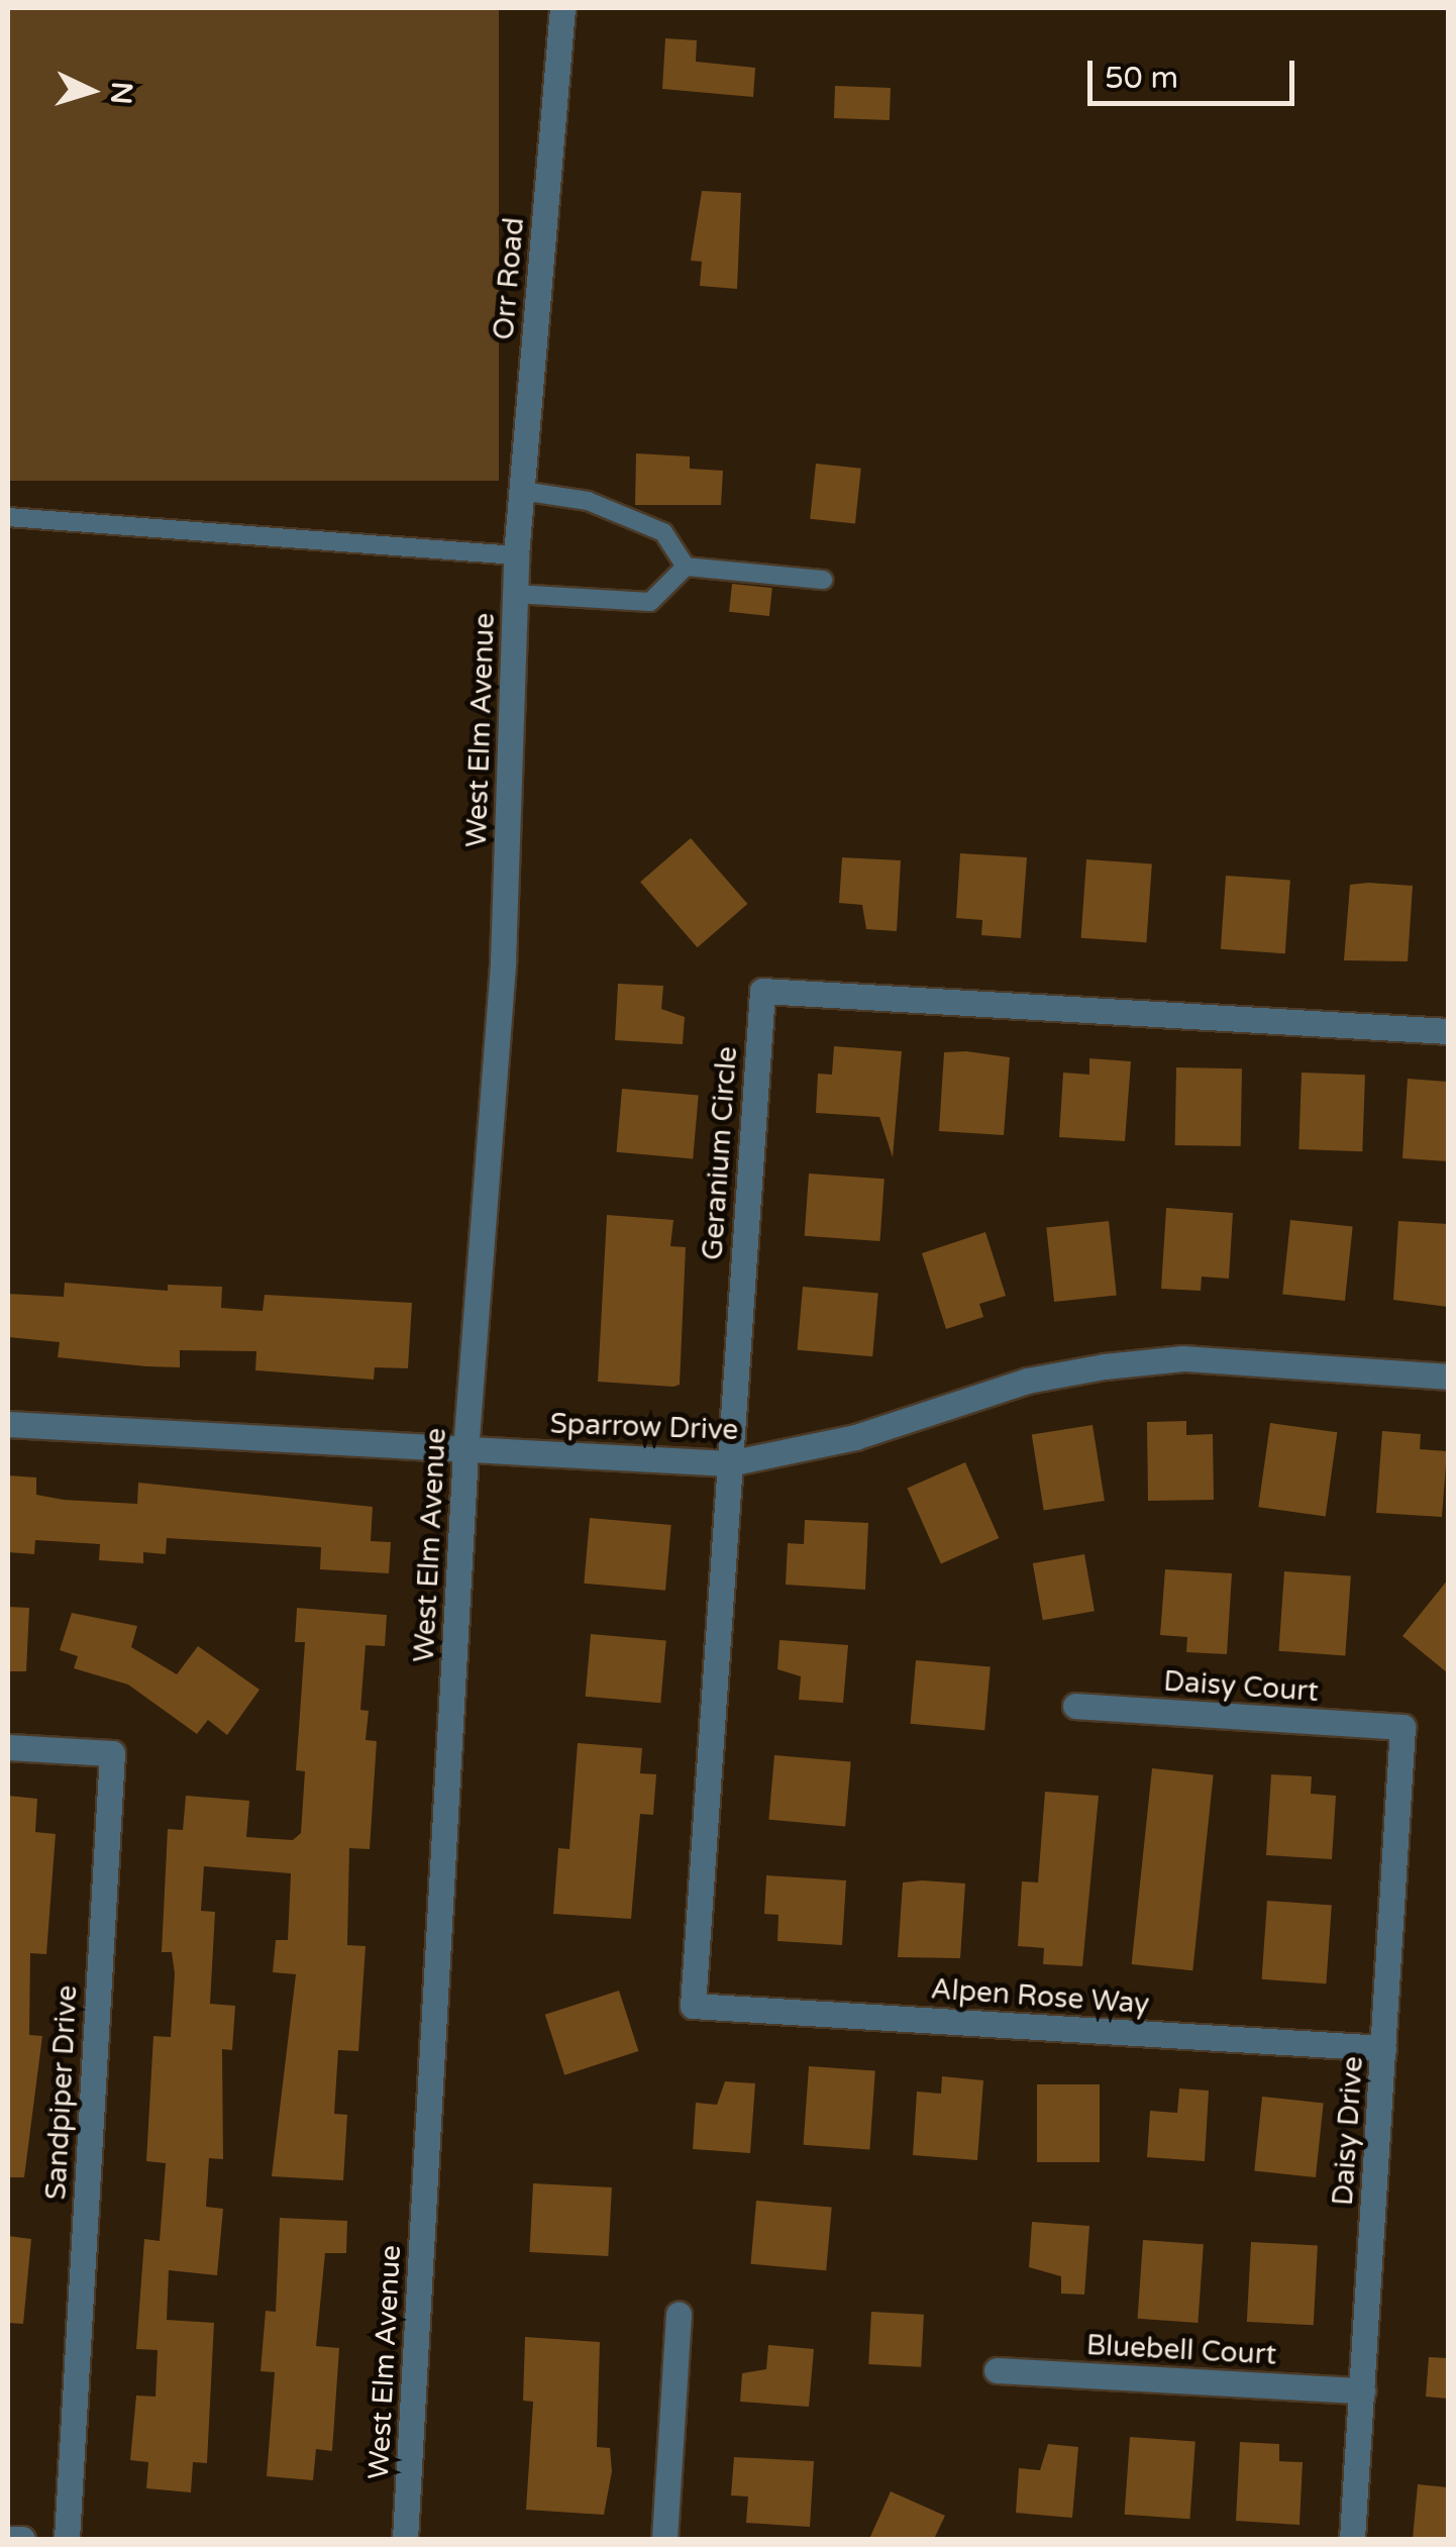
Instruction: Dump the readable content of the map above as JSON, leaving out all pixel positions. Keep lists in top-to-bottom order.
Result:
{
  "streets": {
    "street": [
      "Orr Road",
      "West Elm Avenue",
      "Geranium Circle",
      "Sparrow Drive",
      "Daisy Court",
      "Alpen Rose Way",
      "Sandpiper Drive",
      "Daisy Drive",
      "Bluebell Court"
    ]
  },
  "crossings": [
    ["Orr Road", "West Elm Avenue"],
    ["West Elm Avenue", "Sparrow Drive"],
    ["Geranium Circle", "Sparrow Drive"],
    ["Geranium Circle", "Alpen Rose Way"],
    ["Daisy Court", "Daisy Drive"],
    ["Alpen Rose Way", "Daisy Drive"],
    ["Daisy Drive", "Bluebell Court"]
  ],
  "scale_bar": "50 m",
  "north": "right"
}
